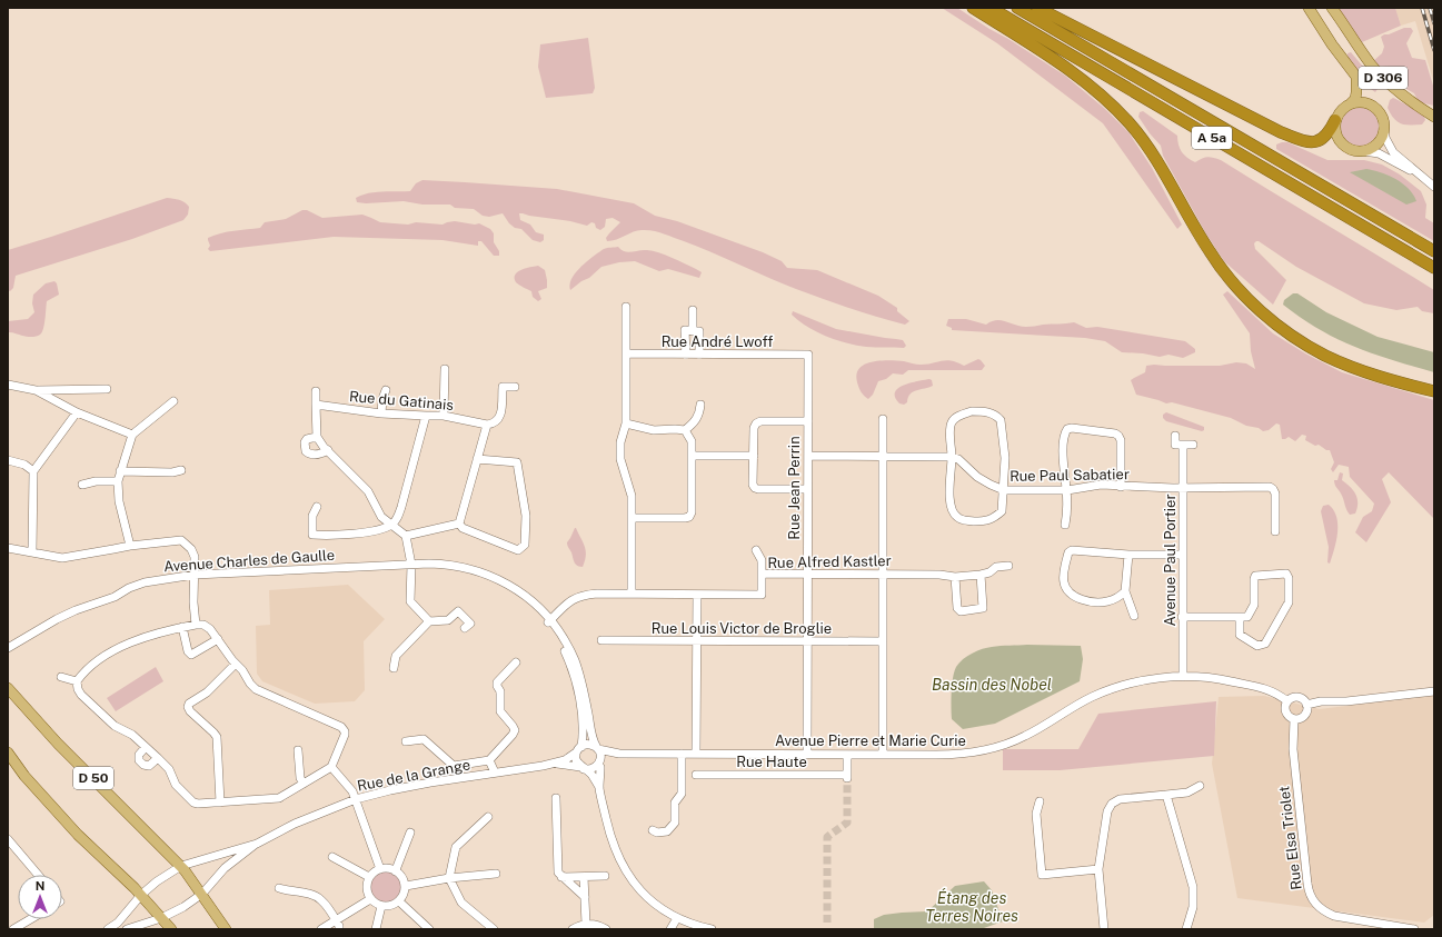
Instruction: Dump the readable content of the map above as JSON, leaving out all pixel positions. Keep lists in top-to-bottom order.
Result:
{
  "streets": {
    "highway": ["A 5a"],
    "main road": ["D 306", "D 50"],
    "street": [
      "Rue André Lwoff",
      "Rue du Gatinais",
      "Rue Paul Sabatier",
      "Rue Jean Perrin",
      "Avenue Charles de Gaulle",
      "Avenue Paul Portier",
      "Rue Alfred Kastler",
      "Rue Louis Victor de Broglie",
      "Avenue Pierre et Marie Curie",
      "Rue Haute",
      "Rue de la Grange",
      "Rue Elsa Triolet"
    ]
  },
  "crossings": [
    ["Rue André Lwoff", "Rue Jean Perrin"],
    ["Rue Paul Sabatier", "Avenue Paul Portier"],
    ["Rue Jean Perrin", "Rue Alfred Kastler"],
    ["Rue Jean Perrin", "Rue Louis Victor de Broglie"],
    ["Rue Jean Perrin", "Avenue Pierre et Marie Curie"],
    ["Avenue Charles de Gaulle", "Rue Alfred Kastler"],
    ["Avenue Charles de Gaulle", "Avenue Pierre et Marie Curie"],
    ["Avenue Charles de Gaulle", "Rue de la Grange"],
    ["Avenue Paul Portier", "Avenue Pierre et Marie Curie"],
    ["Avenue Pierre et Marie Curie", "Rue Haute"],
    ["Avenue Pierre et Marie Curie", "Rue de la Grange"],
    ["Avenue Pierre et Marie Curie", "Rue Elsa Triolet"],
    ["Rue de la Grange", "D 50"]
  ],
  "water": ["Bassin des Nobel", "Étang des Terres Noires"],
  "north": "top"
}
